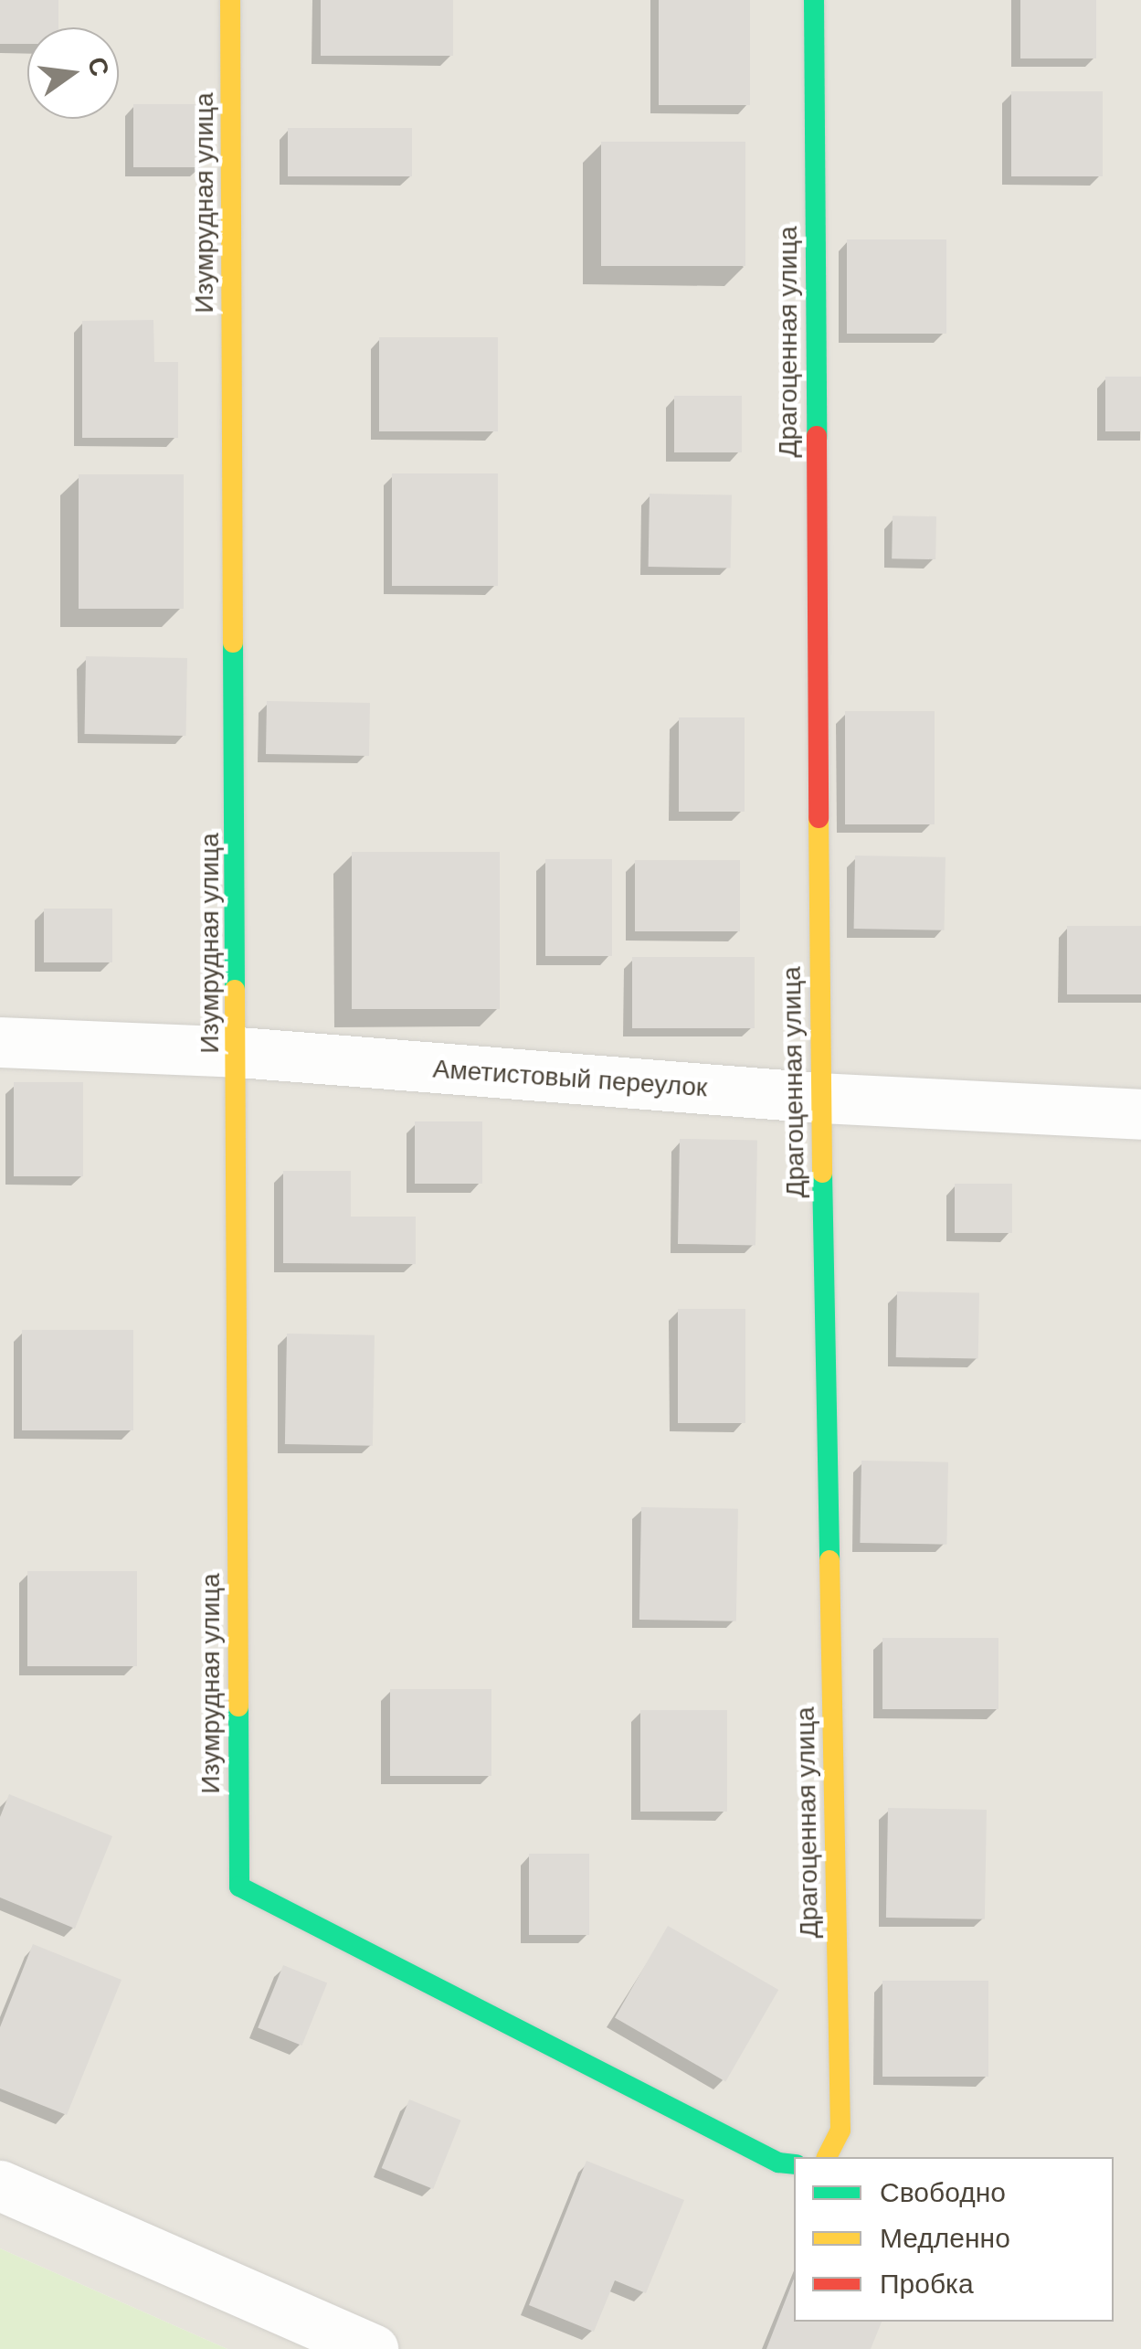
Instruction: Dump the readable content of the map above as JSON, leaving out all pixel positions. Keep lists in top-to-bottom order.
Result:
{
  "streets": {
    "street": ["Изумрудная улица", "Драгоценная улица", "Аметистовый переулок"]
  },
  "crossings": [
    ["Изумрудная улица", "Аметистовый переулок"],
    ["Драгоценная улица", "Аметистовый переулок"]
  ],
  "legend": ["Свободно", "Медленно", "Пробка"],
  "north": "right"
}
